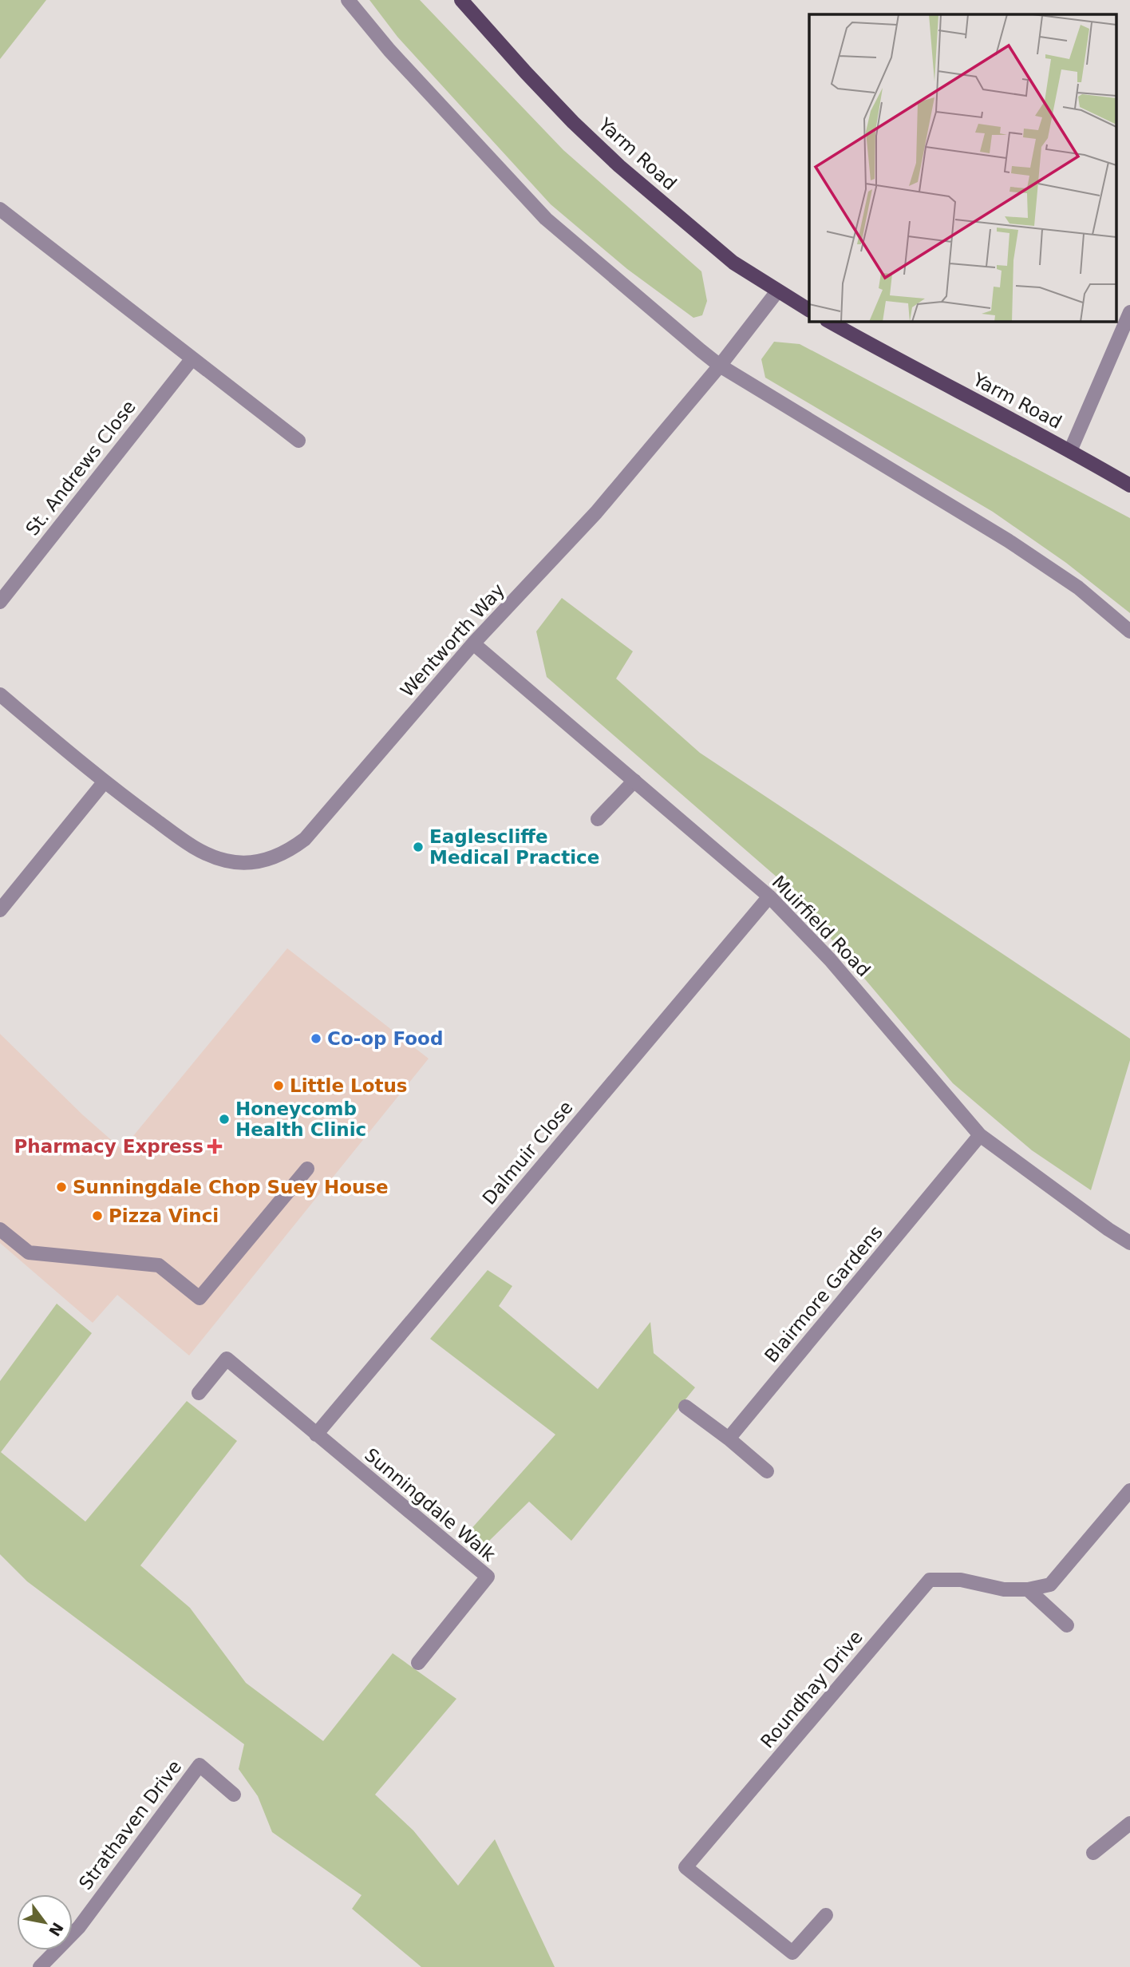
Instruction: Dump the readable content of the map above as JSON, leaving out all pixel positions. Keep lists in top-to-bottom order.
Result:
{
  "streets": {
    "main road": ["Yarm Road"],
    "street": [
      "St. Andrews Close",
      "Wentworth Way",
      "Muirfield Road",
      "Dalmuir Close",
      "Blairmore Gardens",
      "Sunningdale Walk",
      "Roundhay Drive",
      "Strathaven Drive"
    ]
  },
  "crossings": [
    ["Yarm Road", "Wentworth Way"],
    ["Wentworth Way", "Muirfield Road"],
    ["Muirfield Road", "Dalmuir Close"],
    ["Muirfield Road", "Blairmore Gardens"],
    ["Dalmuir Close", "Sunningdale Walk"]
  ],
  "places": {
    "other": [
      "Eaglescliffe Medical Practice",
      "Co-op Food",
      "Little Lotus",
      "Honeycomb Health Clinic",
      "Sunningdale Chop Suey House",
      "Pizza Vinci"
    ],
    "health": ["Pharmacy Express"]
  },
  "north": "bottom right"
}
